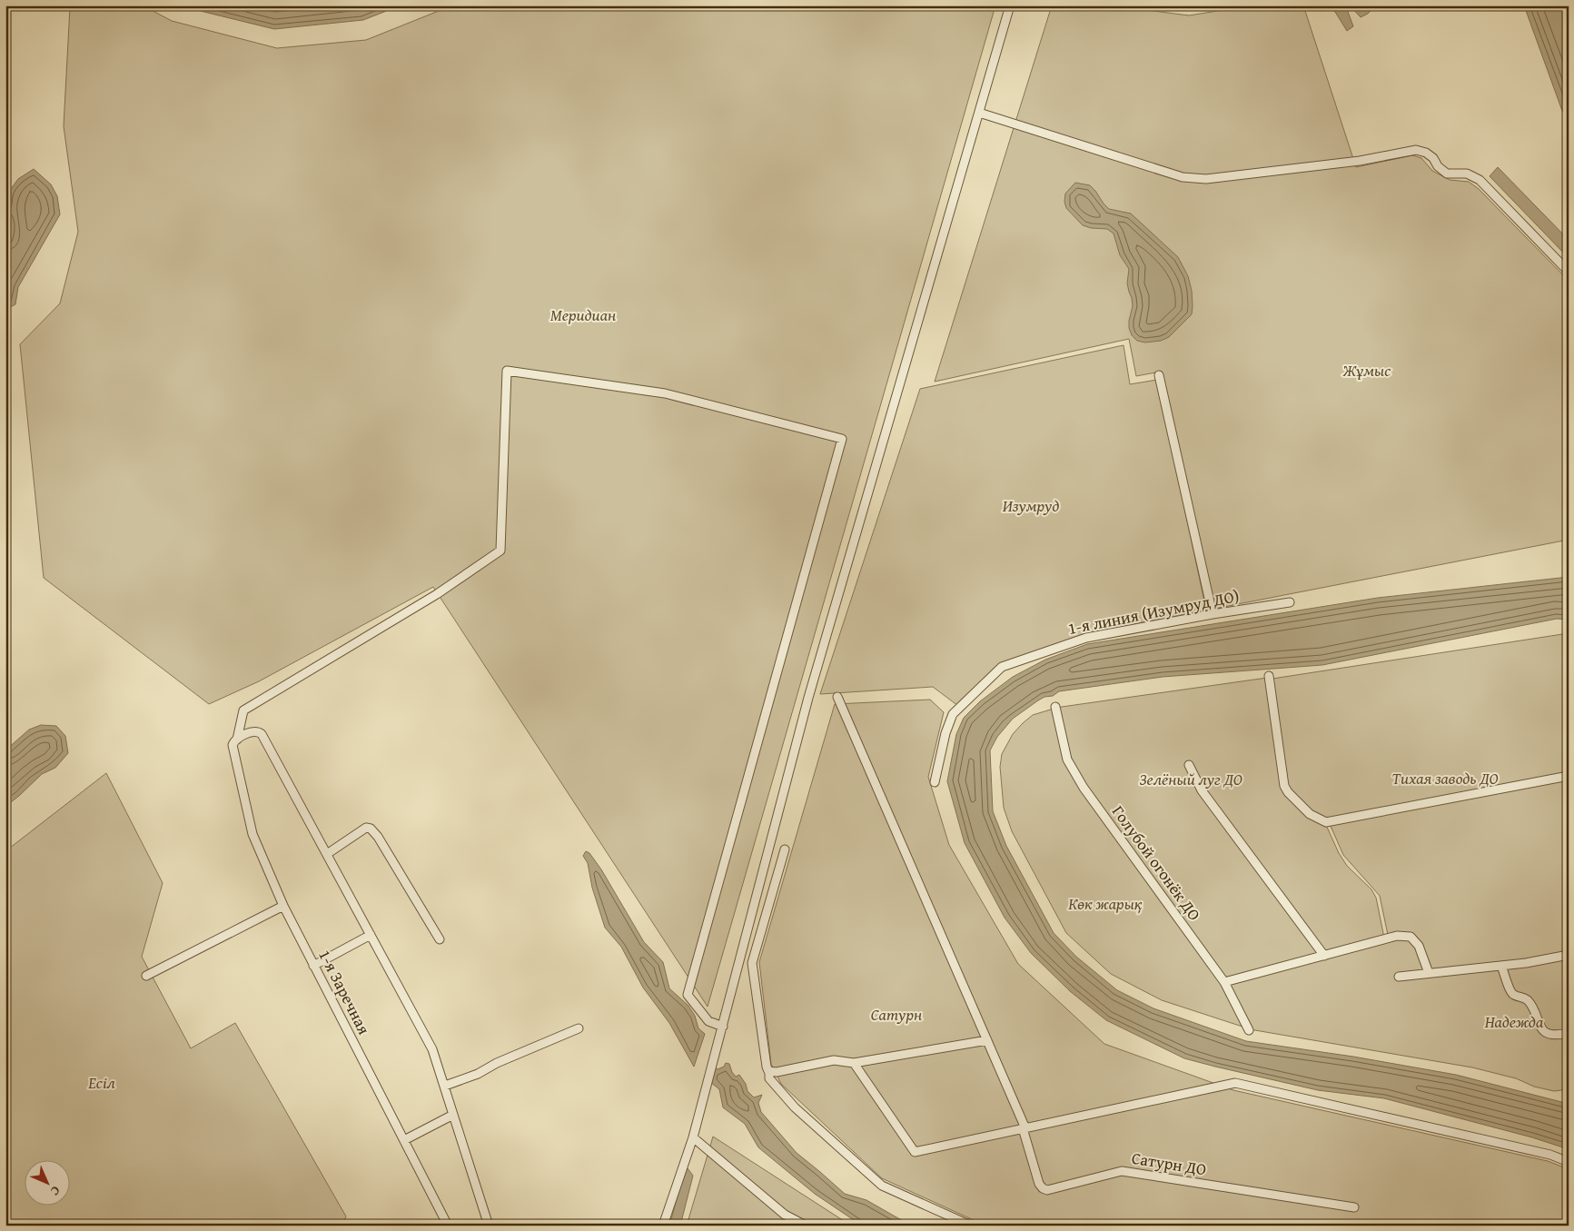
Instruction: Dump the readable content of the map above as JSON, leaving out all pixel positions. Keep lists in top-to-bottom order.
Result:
{
  "streets": {
    "street": [
      "1-я линия (Изумруд ДО)",
      "Голубой огонёк ДО",
      "1-я Заречная",
      "Сатурн ДО"
    ]
  },
  "parks": [
    "Меридиан",
    "Жұмыс",
    "Изумруд",
    "Тихая заводь ДО",
    "Зелёный луг ДО",
    "Көк жарық",
    "Сатурн",
    "Надежда",
    "Есіл"
  ],
  "north": "bottom right"
}
